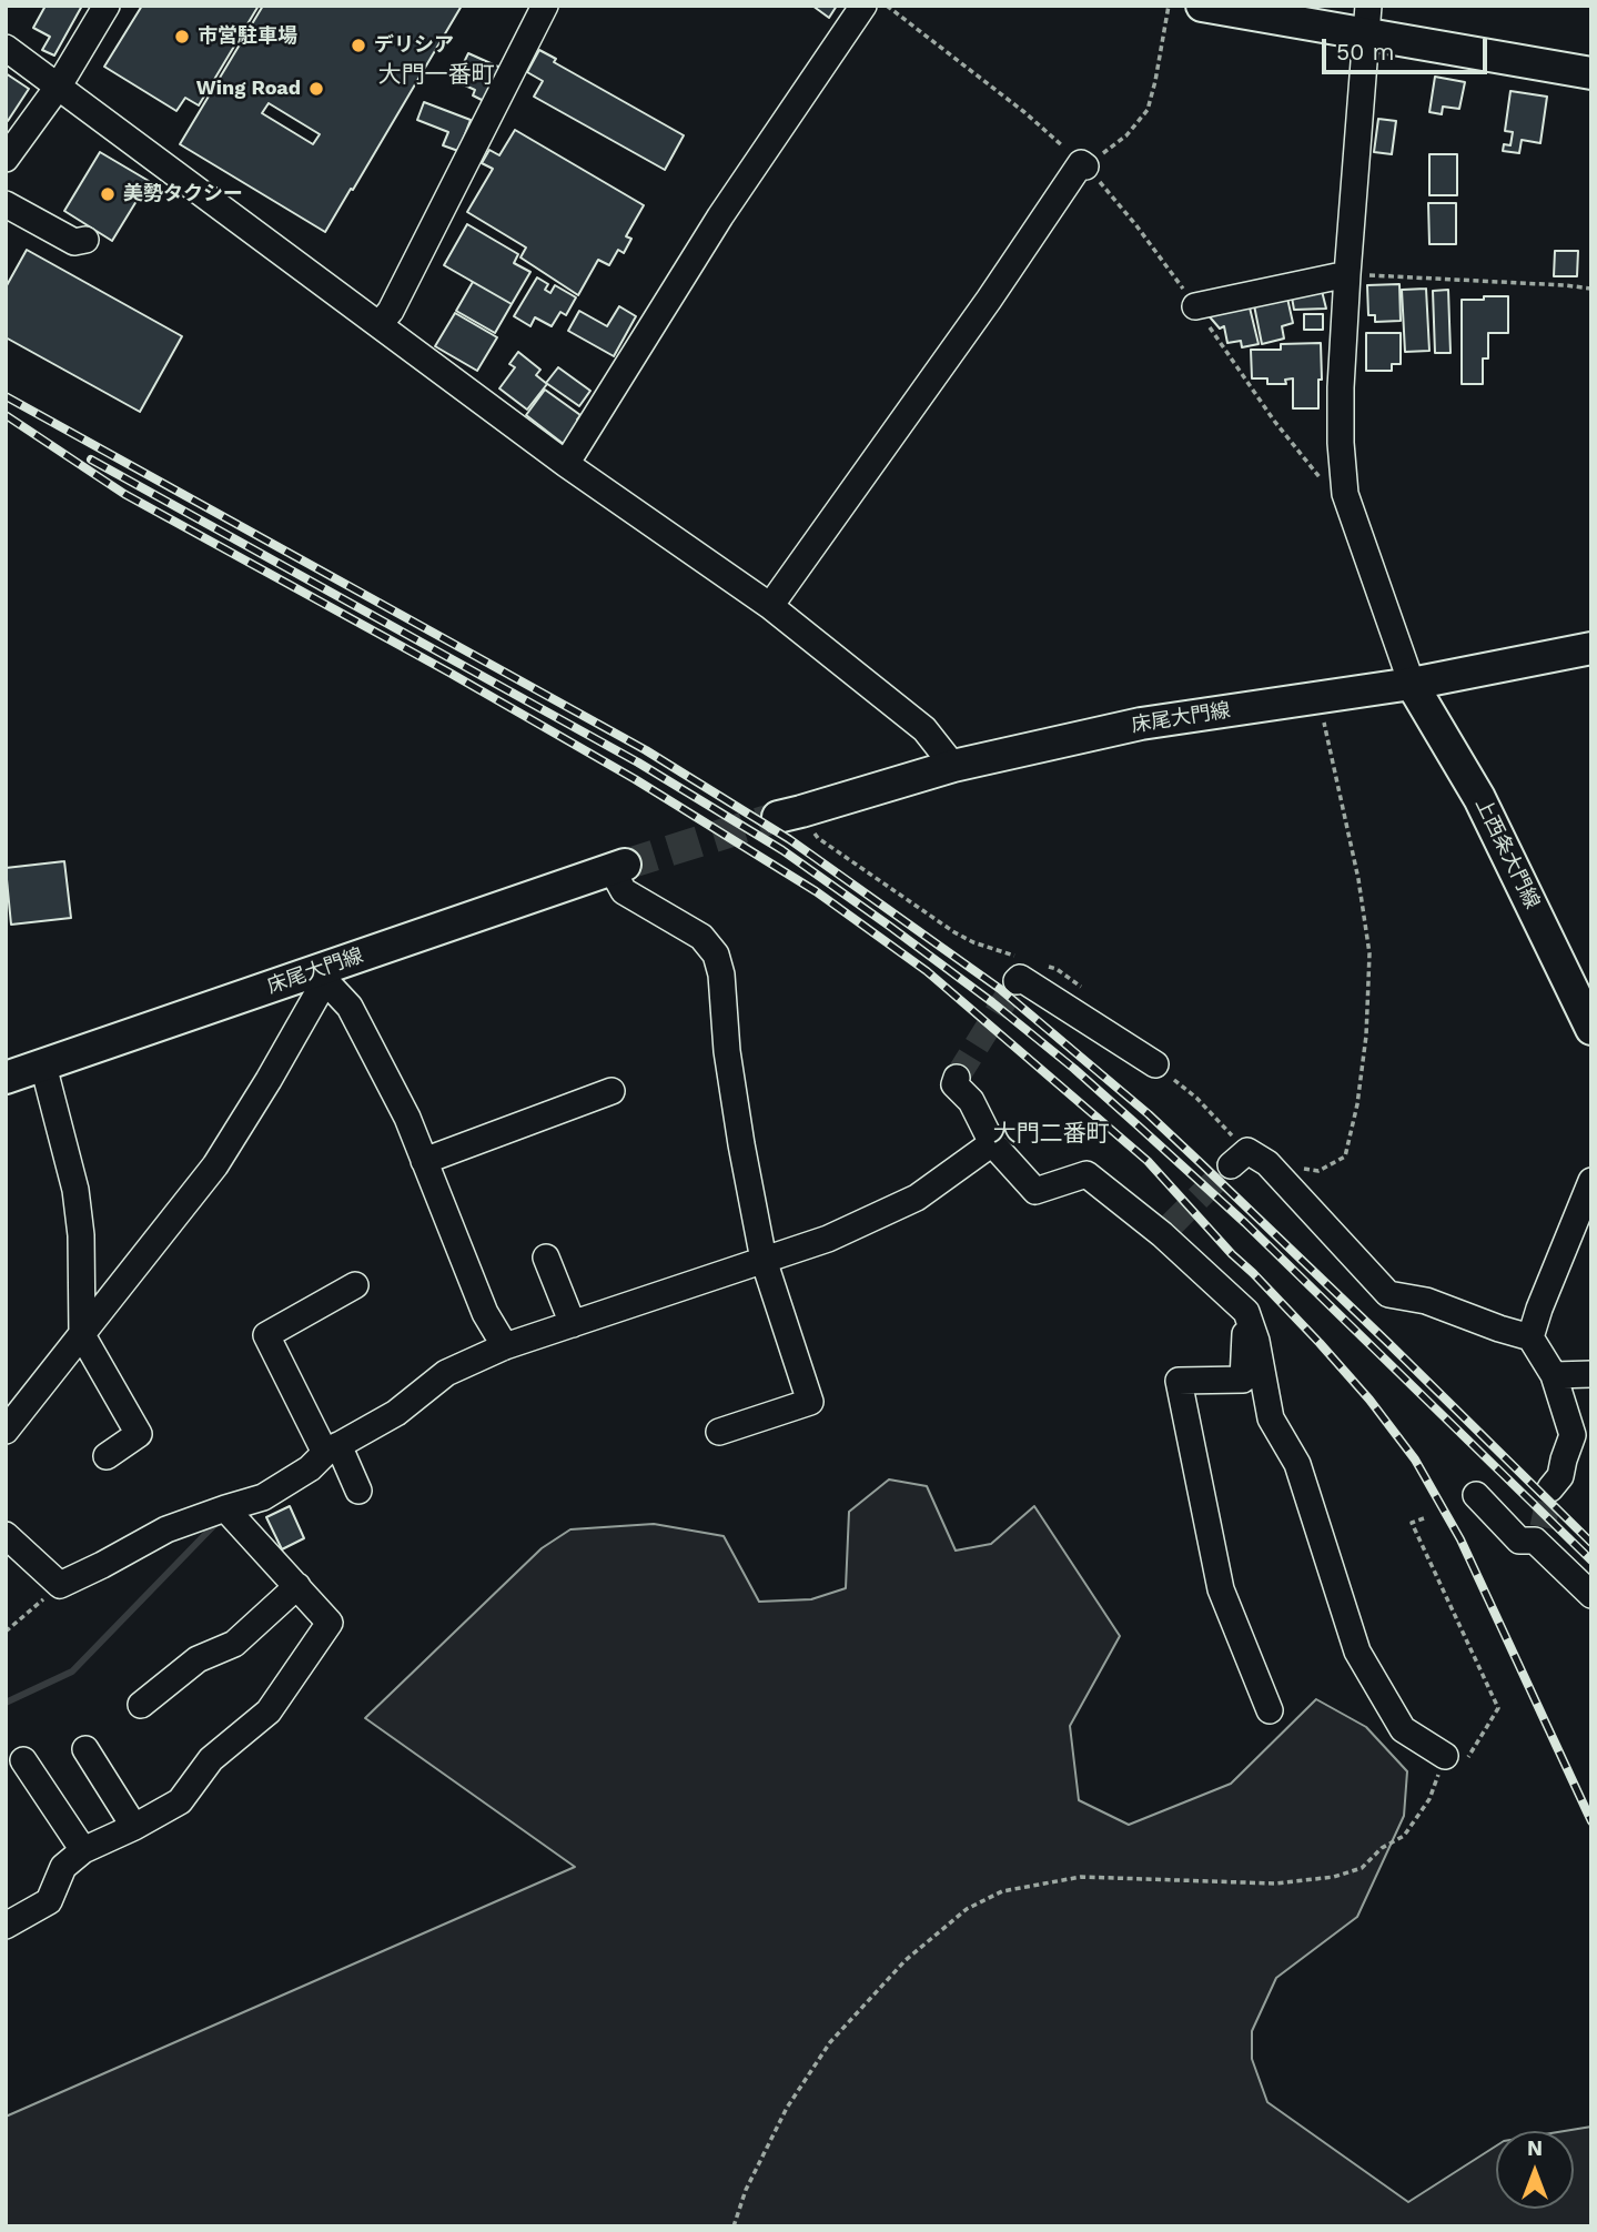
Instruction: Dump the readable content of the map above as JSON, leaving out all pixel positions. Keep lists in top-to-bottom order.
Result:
{
  "streets": {
    "main road": ["床尾大門線", "上西条大門線"]
  },
  "crossings": [
    ["床尾大門線", "上西条大門線"]
  ],
  "districts": ["大門一番町", "大門二番町"],
  "places": [
    "市営駐車場",
    "デリシア",
    "Wing Road",
    "美勢タクシー"
  ],
  "scale_bar": "50 m",
  "north": "top"
}
